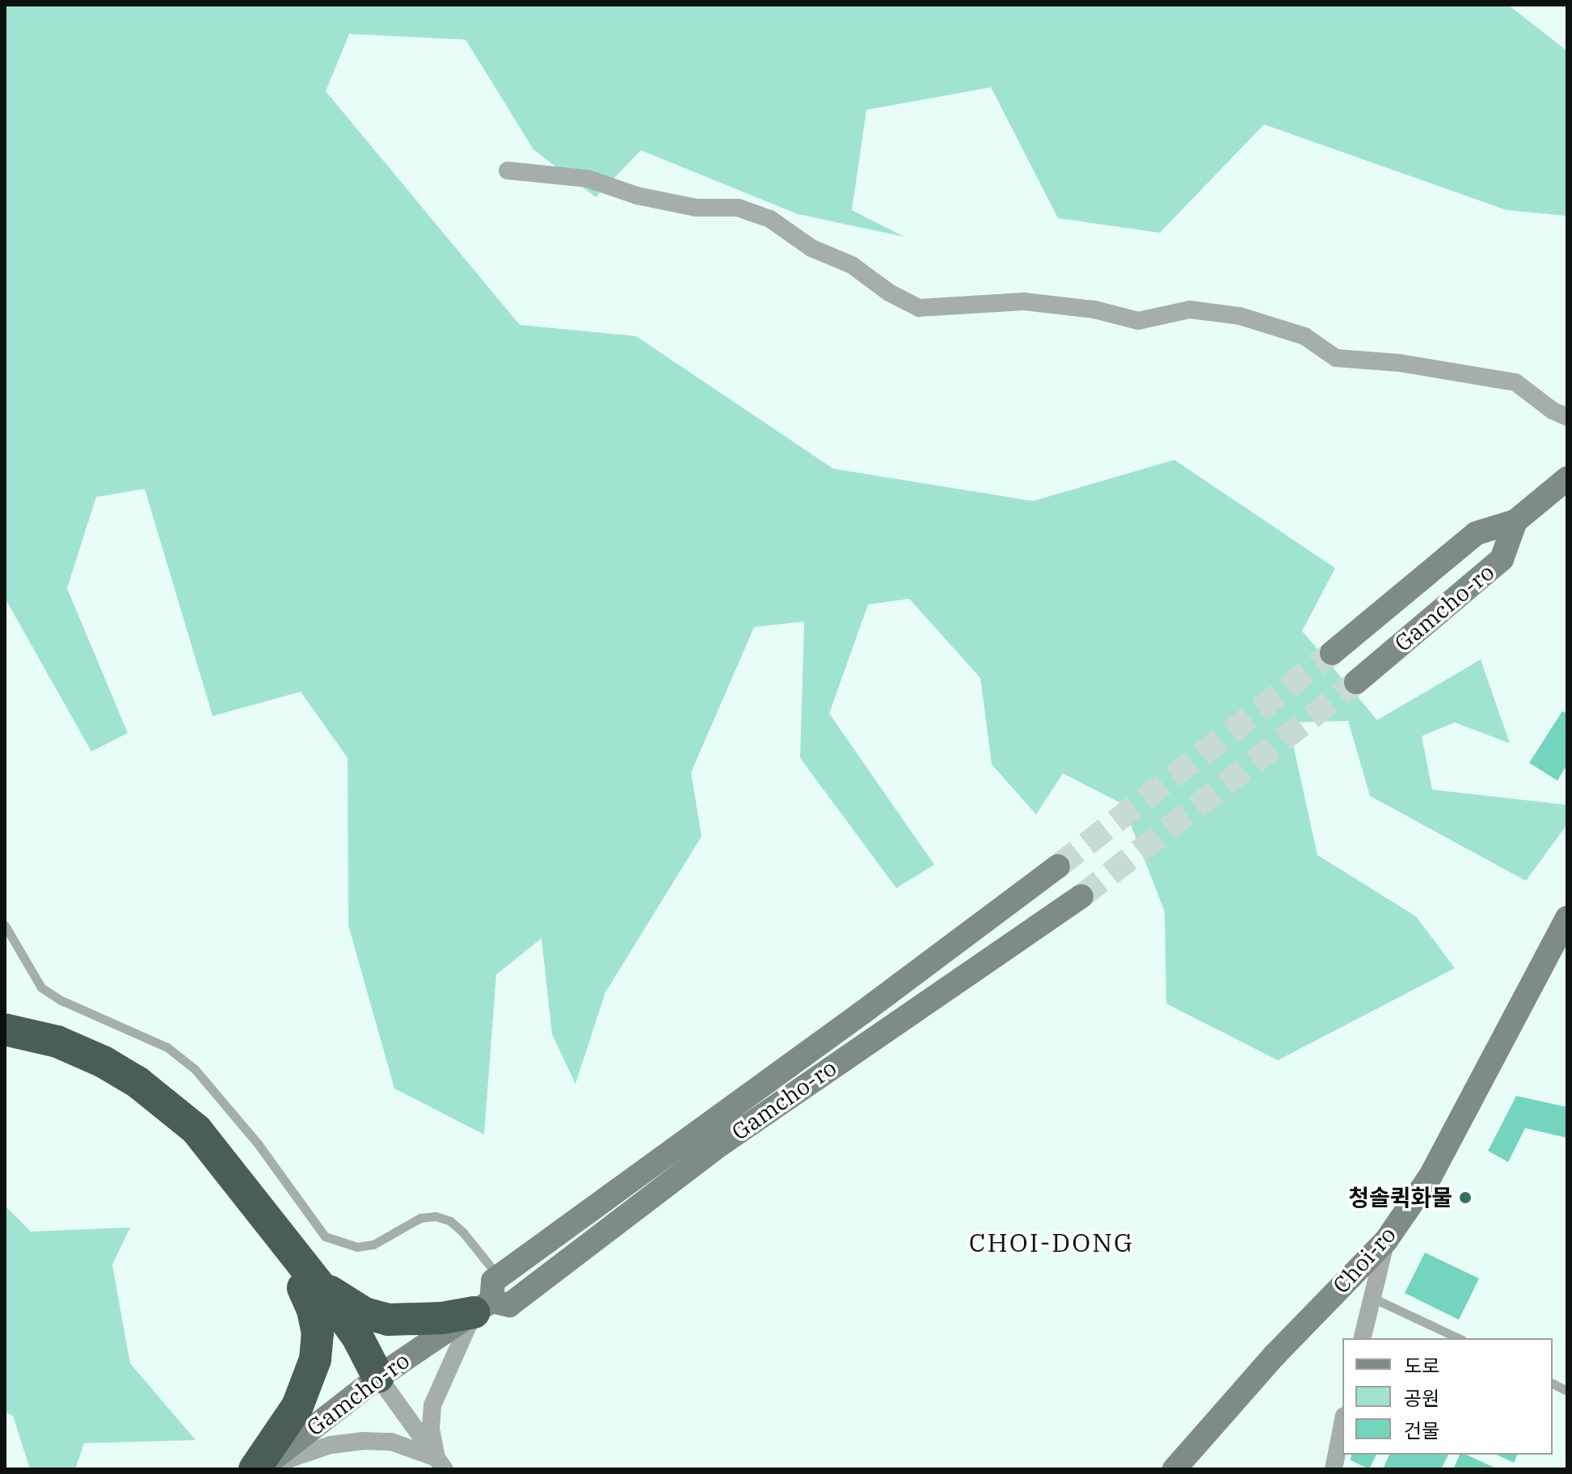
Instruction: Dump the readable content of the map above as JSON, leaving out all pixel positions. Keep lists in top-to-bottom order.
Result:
{
  "streets": {
    "main road": ["Gamcho-ro", "Choi-ro"]
  },
  "districts": ["CHOI-DONG"],
  "places": ["청솔퀵화물"],
  "legend": ["도로", "공원", "건물"]
}
